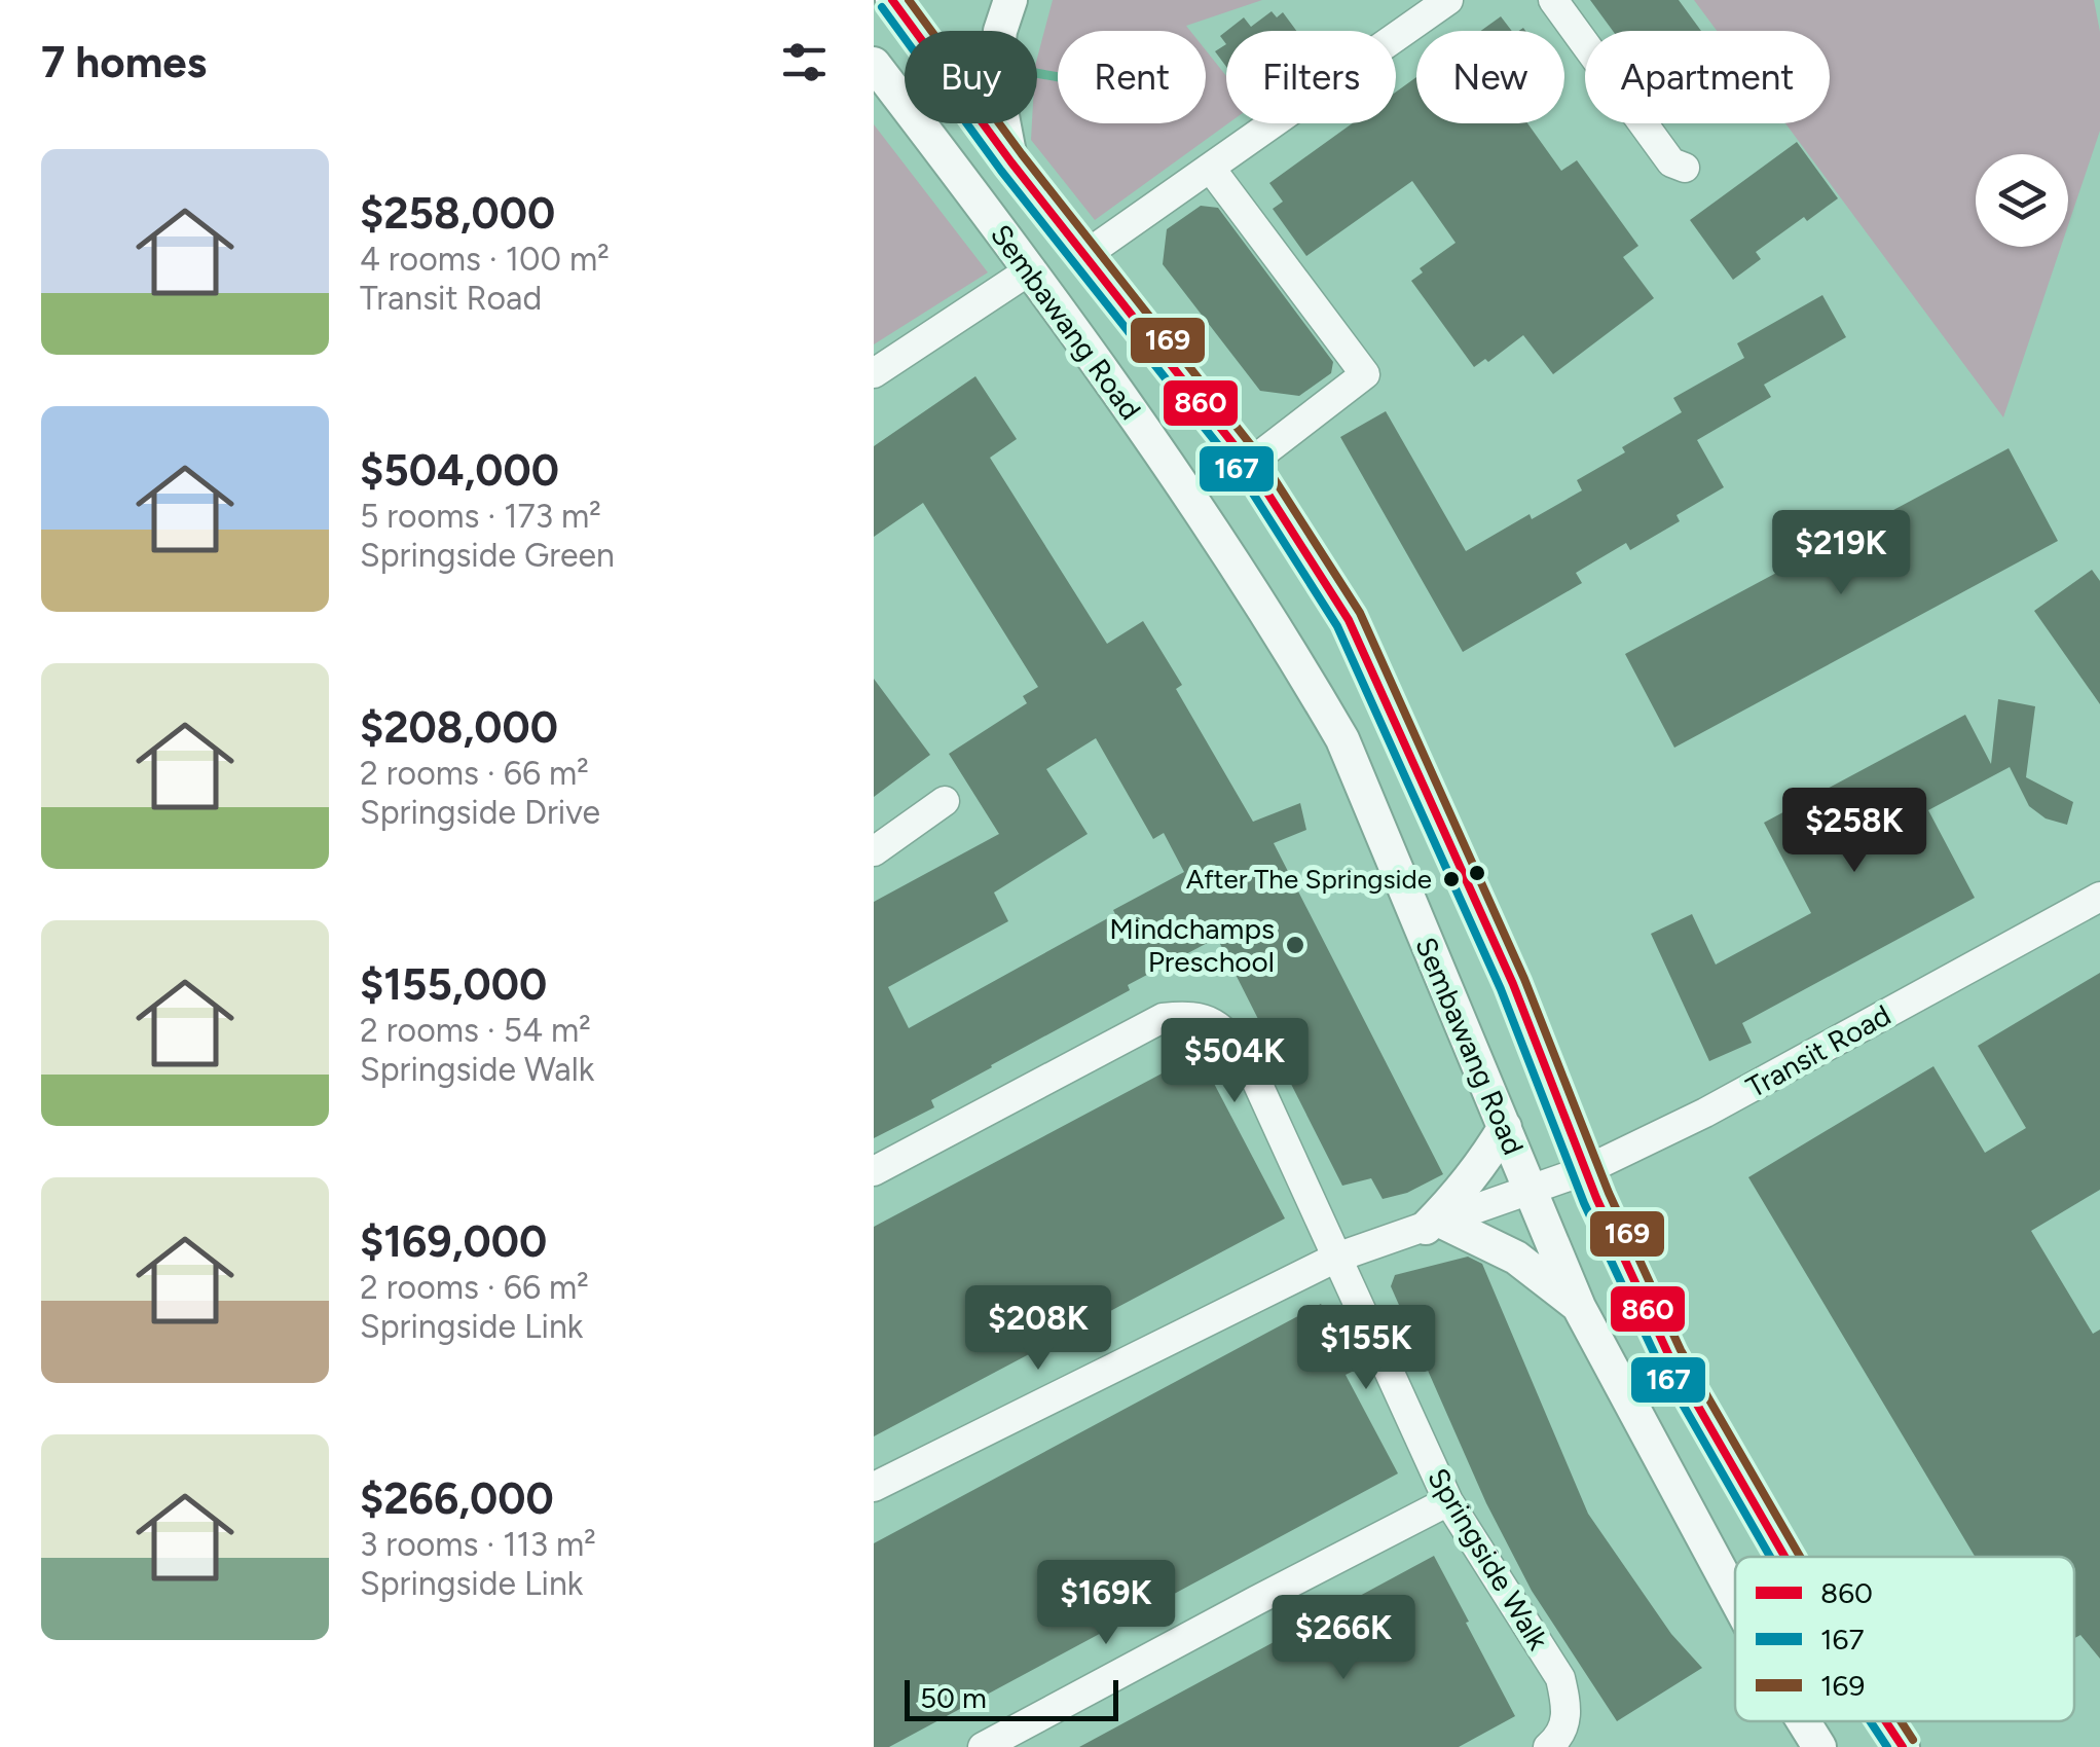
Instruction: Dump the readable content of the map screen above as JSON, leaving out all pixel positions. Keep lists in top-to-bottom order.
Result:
{
  "streets": {
    "main road": ["Sembawang Road"],
    "street": ["Transit Road", "Springside Walk"]
  },
  "crossings": [
    ["Sembawang Road", "Transit Road"],
    ["Transit Road", "Springside Walk"]
  ],
  "places": ["After The Springside", "Mindchamps Preschool"],
  "lines": ["transit line 860", "transit line 169", "transit line 167"],
  "legend": ["860", "167", "169"],
  "scale_bar": "50 m",
  "page": {
    "heading": "7 homes",
    "chip": [
      "Buy",
      "Rent",
      "Filters",
      "New",
      "Apartment"
    ],
    "list": [
      {
        "name": "$258,000",
        "note": "4 rooms · 100 m² · Transit Road"
      },
      {
        "name": "$504,000",
        "note": "5 rooms · 173 m² · Springside Green"
      },
      {
        "name": "$208,000",
        "note": "2 rooms · 66 m² · Springside Drive"
      },
      {
        "name": "$155,000",
        "note": "2 rooms · 54 m² · Springside Walk"
      },
      {
        "name": "$169,000",
        "note": "2 rooms · 66 m² · Springside Link"
      },
      {
        "name": "$266,000",
        "note": "3 rooms · 113 m² · Springside Link"
      }
    ],
    "price": [
      "$219K",
      "$258K",
      "$504K",
      "$208K",
      "$155K",
      "$169K",
      "$266K"
    ],
    "scale": "50 m"
  }
}
